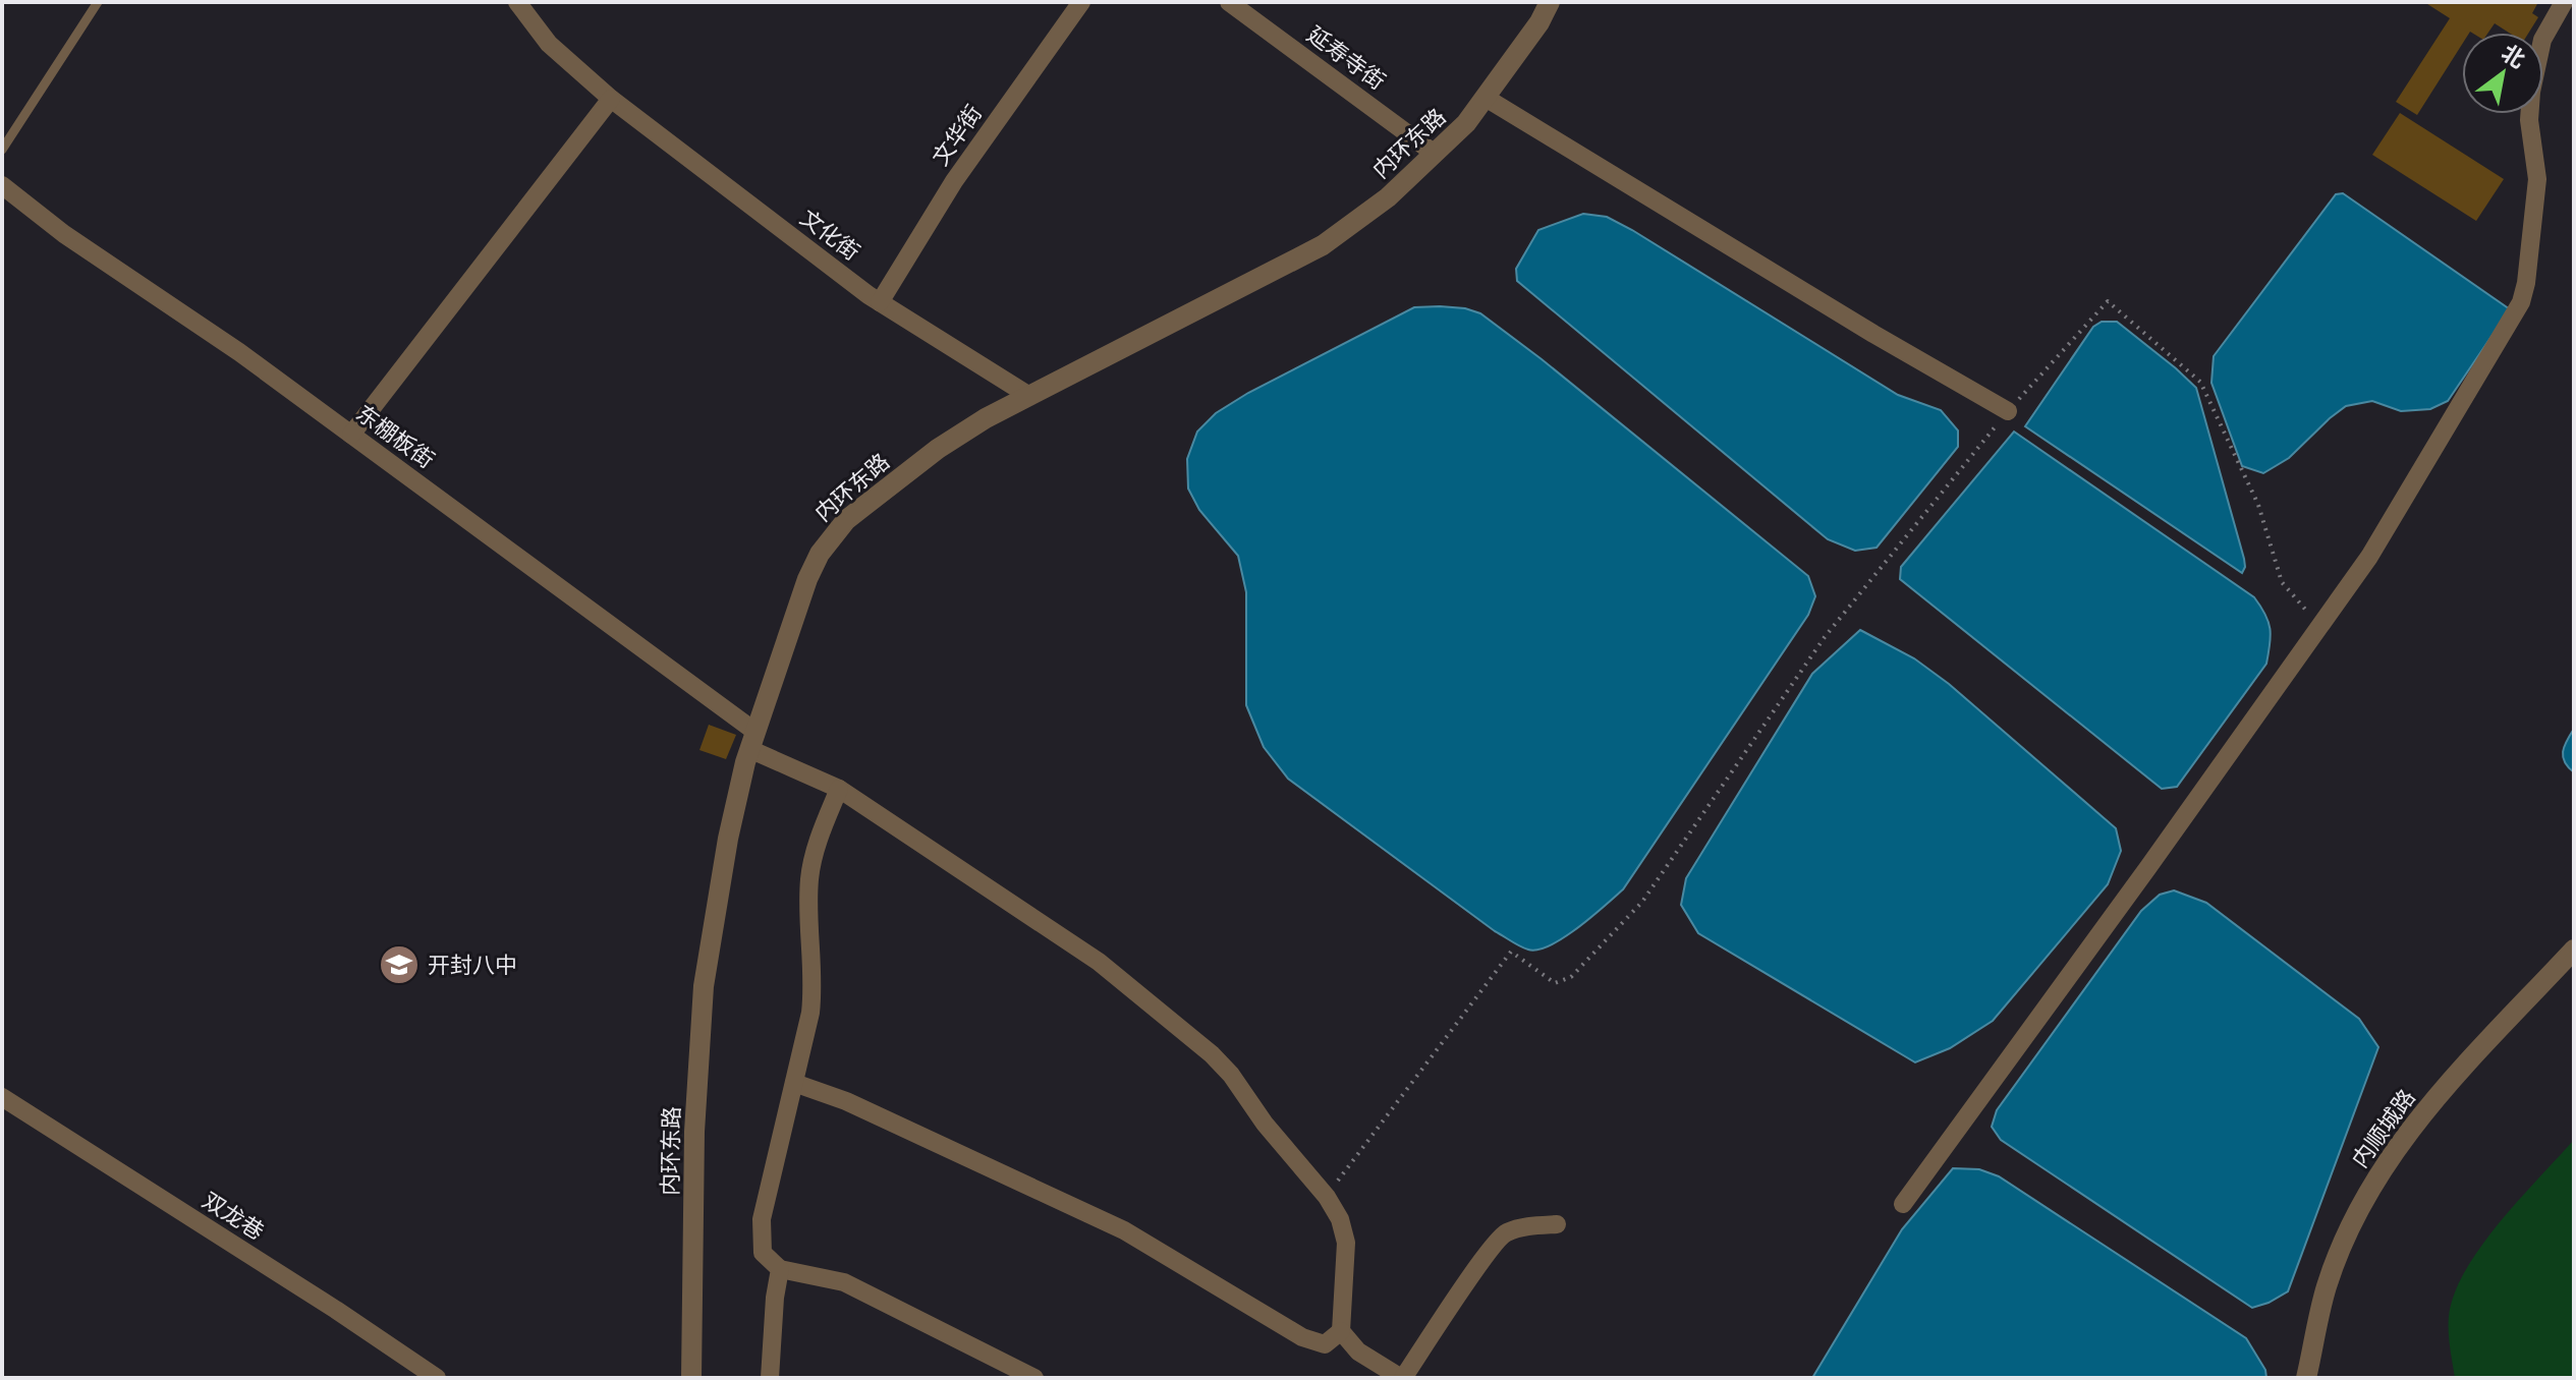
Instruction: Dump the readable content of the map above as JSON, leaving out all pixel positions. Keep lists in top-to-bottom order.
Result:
{
  "streets": {
    "street": [
      "延寿寺街",
      "文华街",
      "内环东路",
      "文化街",
      "东棚板街",
      "内顺城路",
      "双龙巷"
    ]
  },
  "crossings": [
    ["延寿寺街", "内环东路"],
    ["文华街", "文化街"],
    ["内环东路", "文化街"],
    ["内环东路", "东棚板街"]
  ],
  "places": {
    "school or university": ["开封八中"]
  },
  "north": "top right"
}
